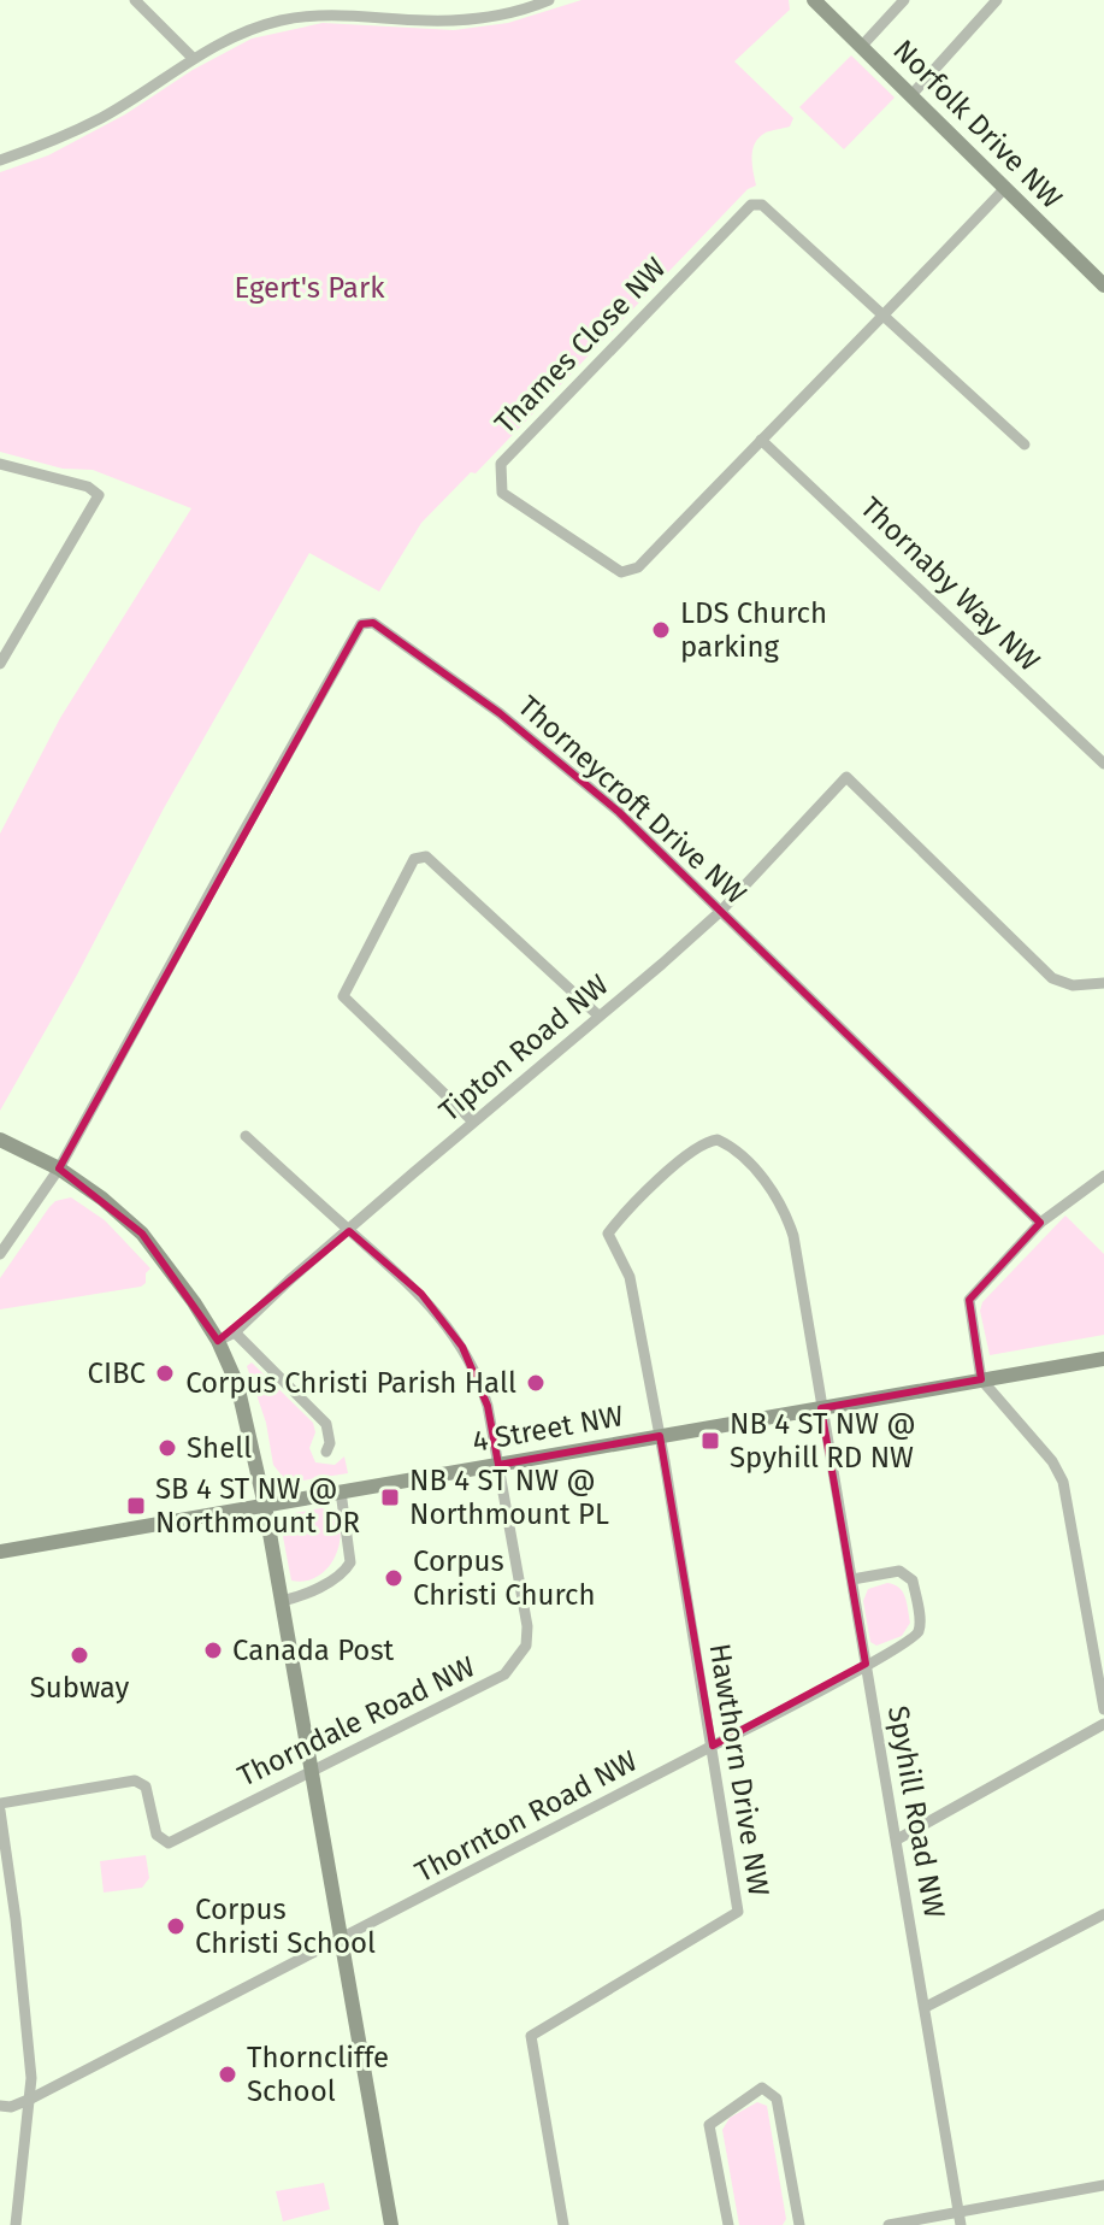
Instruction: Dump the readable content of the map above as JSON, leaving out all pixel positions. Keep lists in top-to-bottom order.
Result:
{
  "streets": {
    "street": [
      "Norfolk Drive NW",
      "Thames Close NW",
      "Thornaby Way NW",
      "Thorneycroft Drive NW",
      "Tipton Road NW",
      "4 Street NW",
      "Thorndale Road NW",
      "Hawthorn Drive NW",
      "Spyhill Road NW",
      "Thornton Road NW"
    ]
  },
  "crossings": [
    ["Norfolk Drive NW", "Thames Close NW"],
    ["Thames Close NW", "Thornaby Way NW"],
    ["Thorneycroft Drive NW", "Tipton Road NW"],
    ["Tipton Road NW", "Thorndale Road NW"],
    ["4 Street NW", "Thorndale Road NW"],
    ["4 Street NW", "Hawthorn Drive NW"],
    ["4 Street NW", "Spyhill Road NW"],
    ["Hawthorn Drive NW", "Spyhill Road NW"],
    ["Hawthorn Drive NW", "Thornton Road NW"],
    ["Spyhill Road NW", "Thornton Road NW"]
  ],
  "parks": ["Egert's Park"],
  "places": {
    "other": [
      "LDS Church parking",
      "CIBC",
      "Corpus Christi Parish Hall",
      "Shell",
      "Corpus Christi Church",
      "Canada Post",
      "Subway",
      "Corpus Christi School",
      "Thorncliffe School"
    ],
    "transit": ["NB 4 ST NW @ Spyhill RD NW", "NB 4 ST NW @ Northmount PL", "SB 4 ST NW @ Northmount DR"]
  }
}
